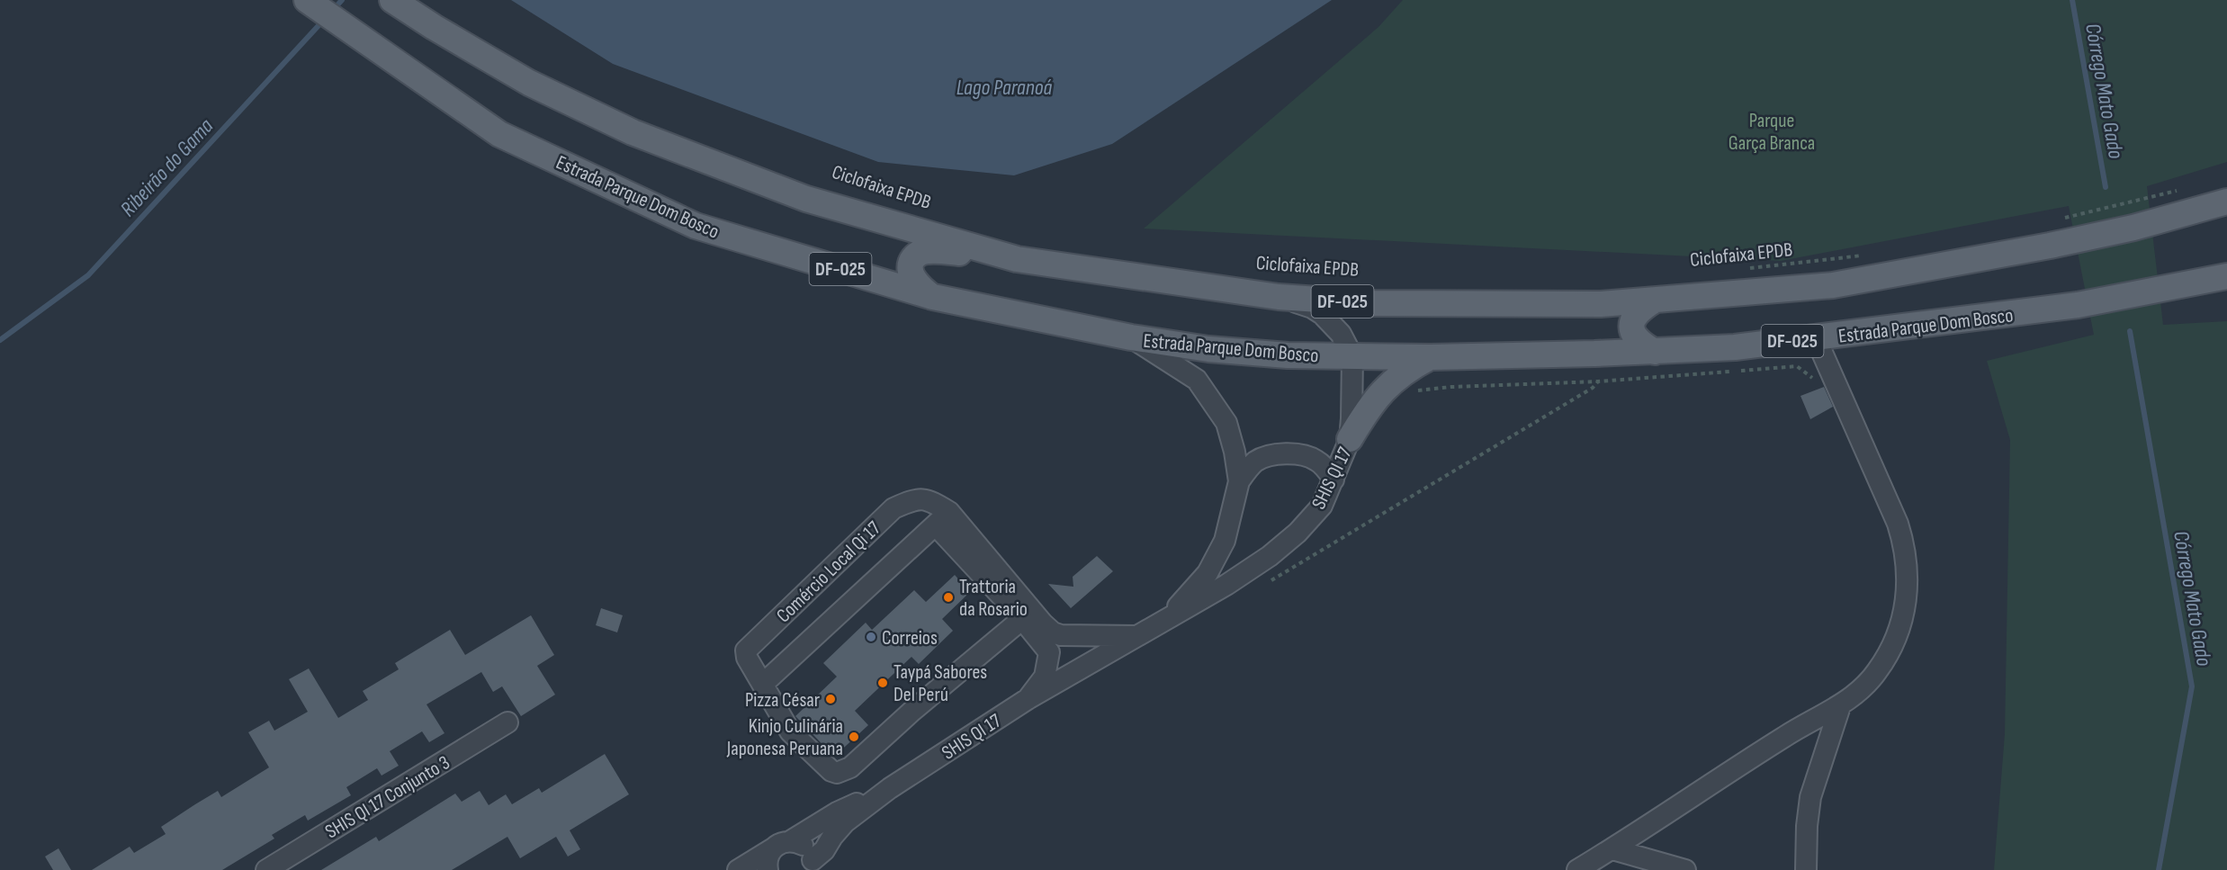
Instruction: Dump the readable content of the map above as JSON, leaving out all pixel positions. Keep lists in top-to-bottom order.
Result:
{
  "streets": {
    "main road": ["Estrada Parque Dom Bosco", "DF-025"],
    "street": ["SHIS QI 17", "Comércio Local Qi 17", "SHIS QI 17 Conjunto 3"],
    "path": ["Ciclofaixa EPDB"]
  },
  "crossings": [
    ["Estrada Parque Dom Bosco", "SHIS QI 17"],
    ["DF-025", "SHIS QI 17"],
    ["SHIS QI 17", "Comércio Local Qi 17"]
  ],
  "water": ["Lago Paranoá", "Córrego Mato Gado", "Ribeirão do Gama"],
  "parks": ["Parque Garça Branca"],
  "places": [
    "Trattoria da Rosario",
    "Correios",
    "Taypá Sabores Del Perú",
    "Pizza César",
    "Kinjo Culinária Japonesa Peruana"
  ]
}
